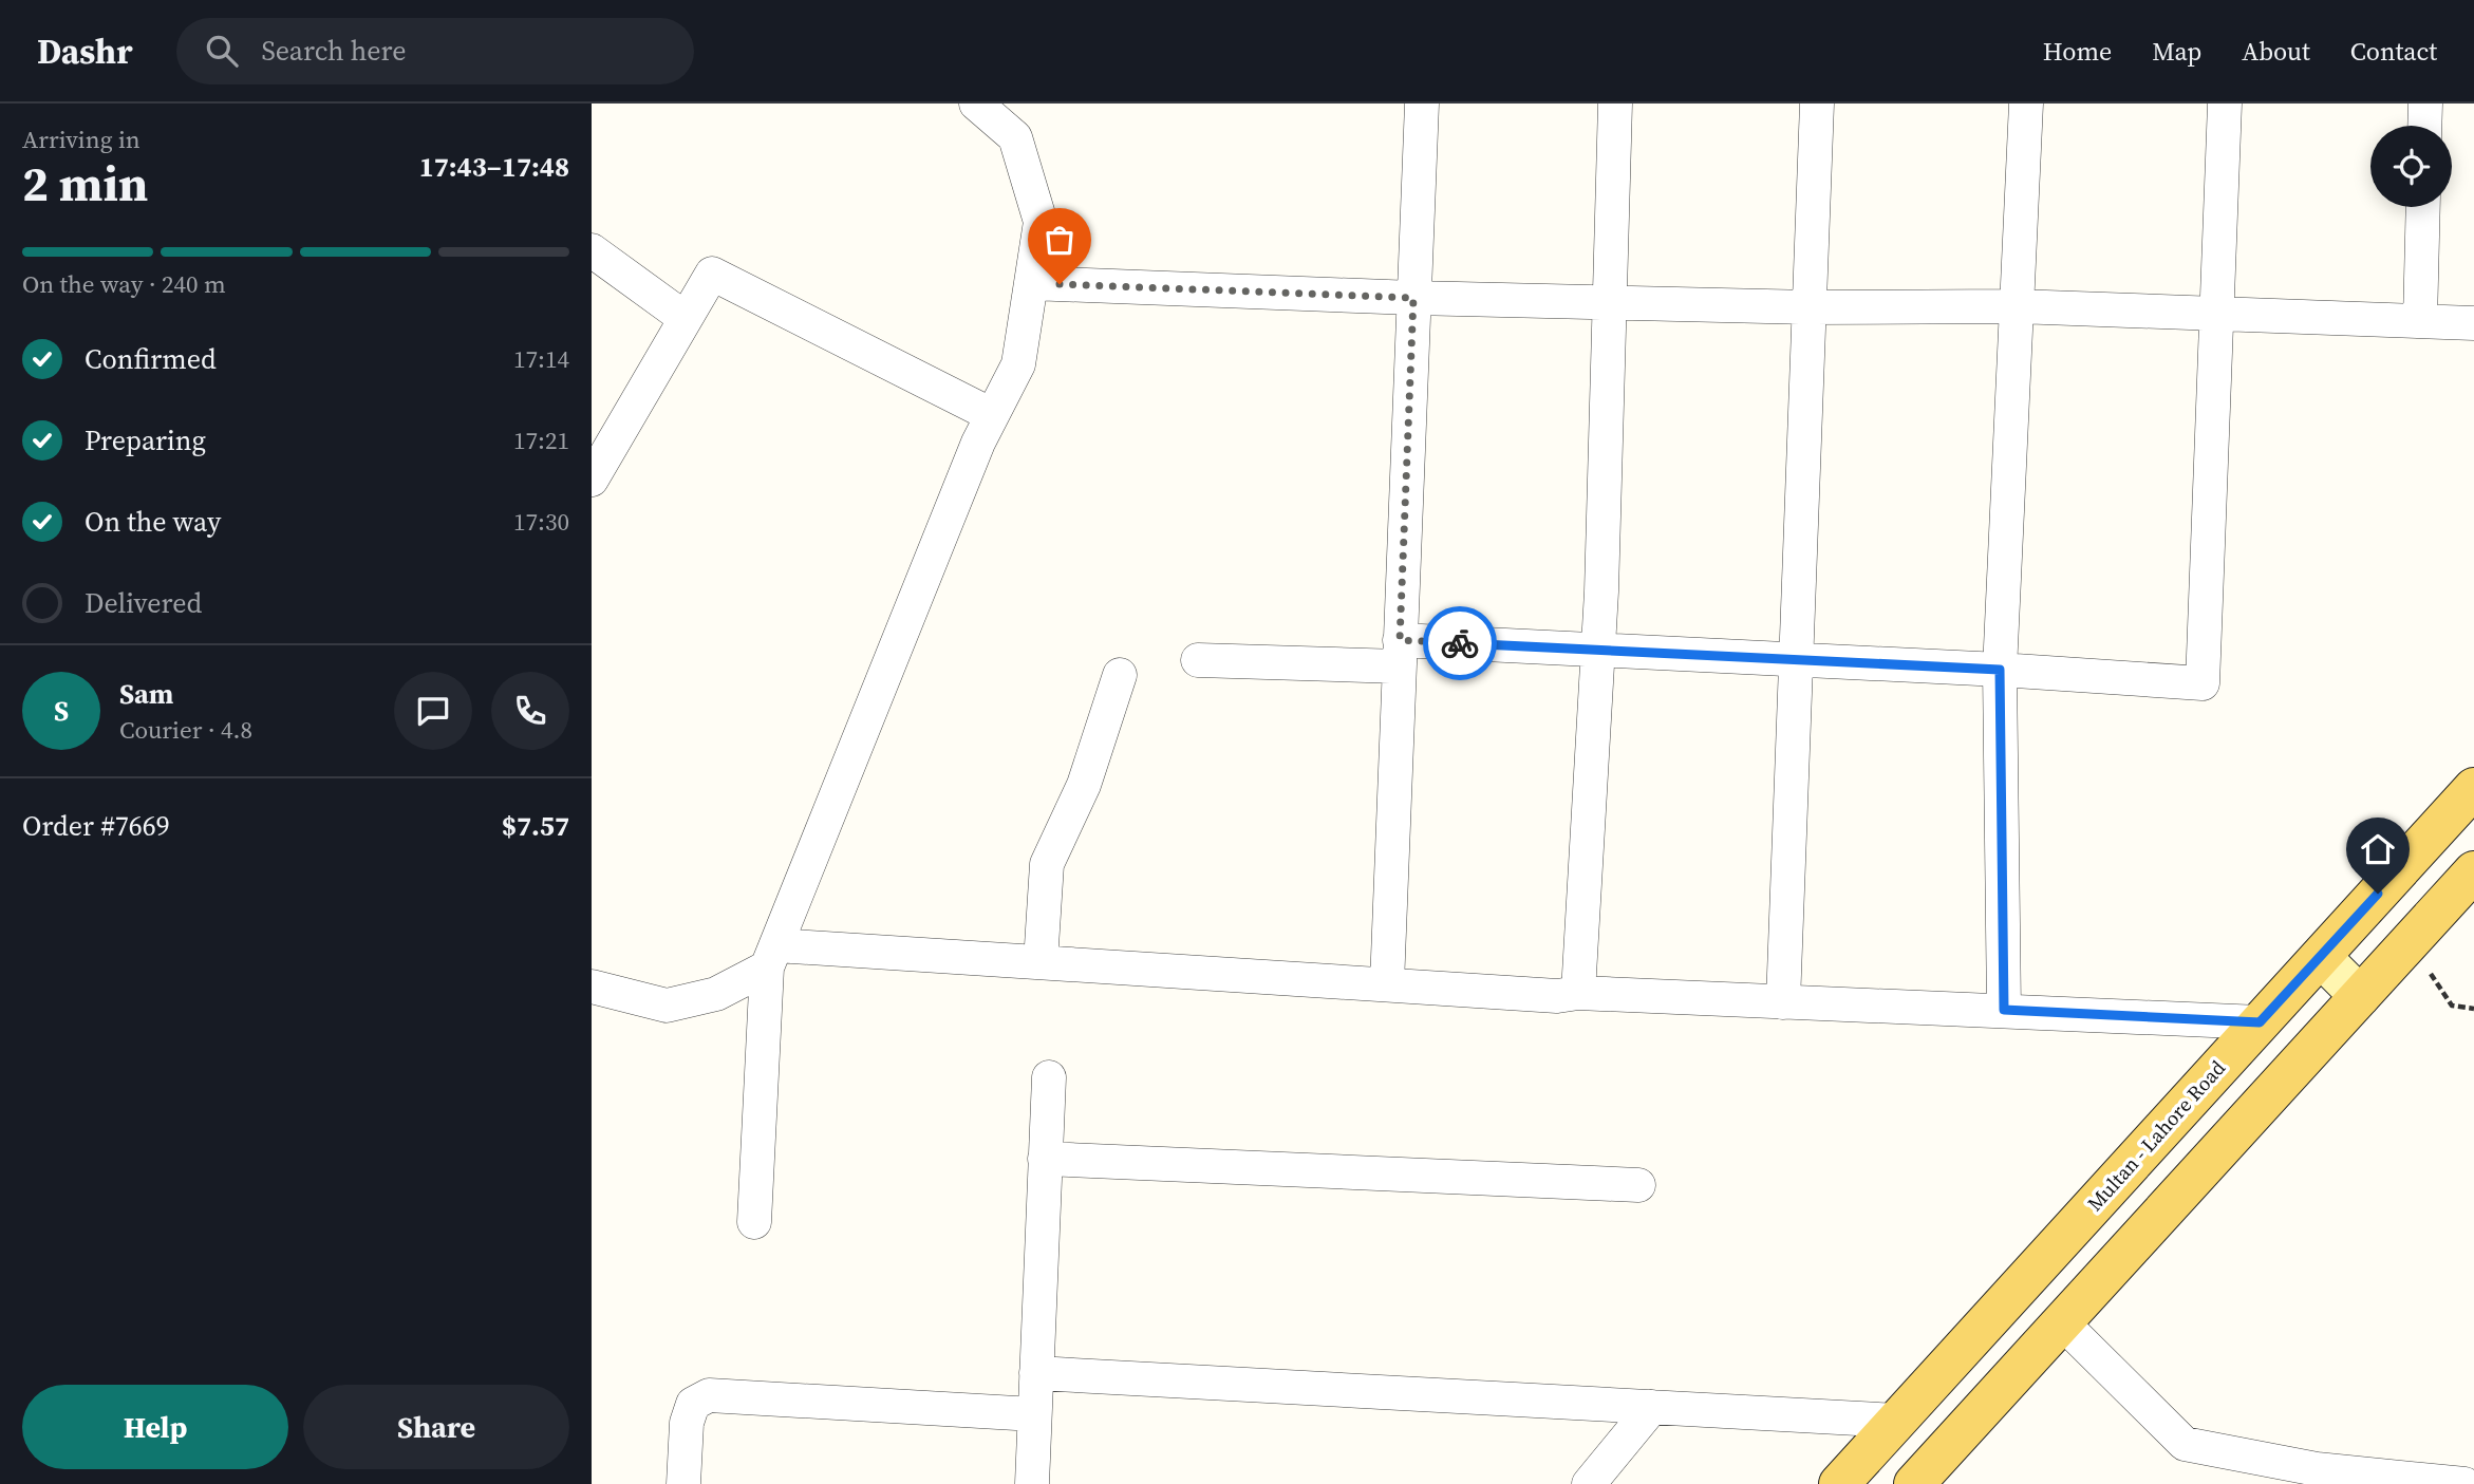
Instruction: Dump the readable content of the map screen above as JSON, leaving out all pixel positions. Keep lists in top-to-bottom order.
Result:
{
  "streets": {
    "main road": ["Multan - Lahore Road"]
  },
  "page": {
    "header": "Dashr",
    "search": "Search here",
    "nav": [
      "Home",
      "Map",
      "About",
      "Contact"
    ],
    "heading": ["2 min", "Arriving in", "17:43–17:48"],
    "panel": [
      "Sam",
      "Courier · 4.8",
      "Order #7669",
      "$7.57"
    ],
    "bar": "On the way · 240 m",
    "list": [
      ["Confirmed", "17:14"],
      ["Preparing", "17:21"],
      ["On the way", "17:30"],
      "Delivered"
    ],
    "round": "S",
    "buttons": ["Help", "Share"]
  }
}
